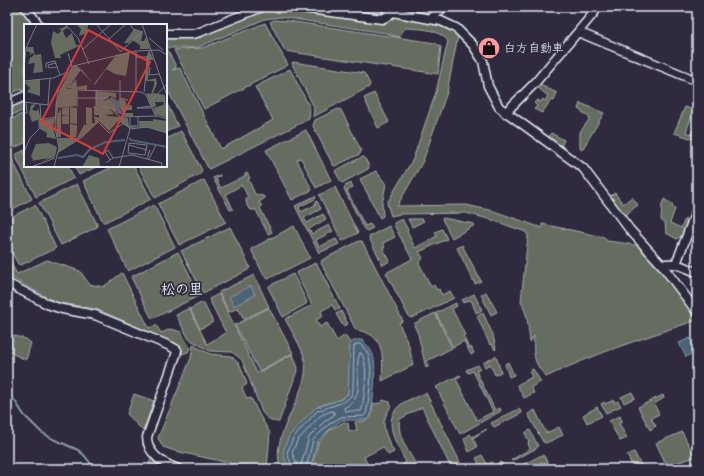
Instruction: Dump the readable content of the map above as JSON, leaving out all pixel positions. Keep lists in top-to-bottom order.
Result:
{
  "districts": ["松の里"],
  "places": {
    "shop": ["白方自動車"]
  }
}
